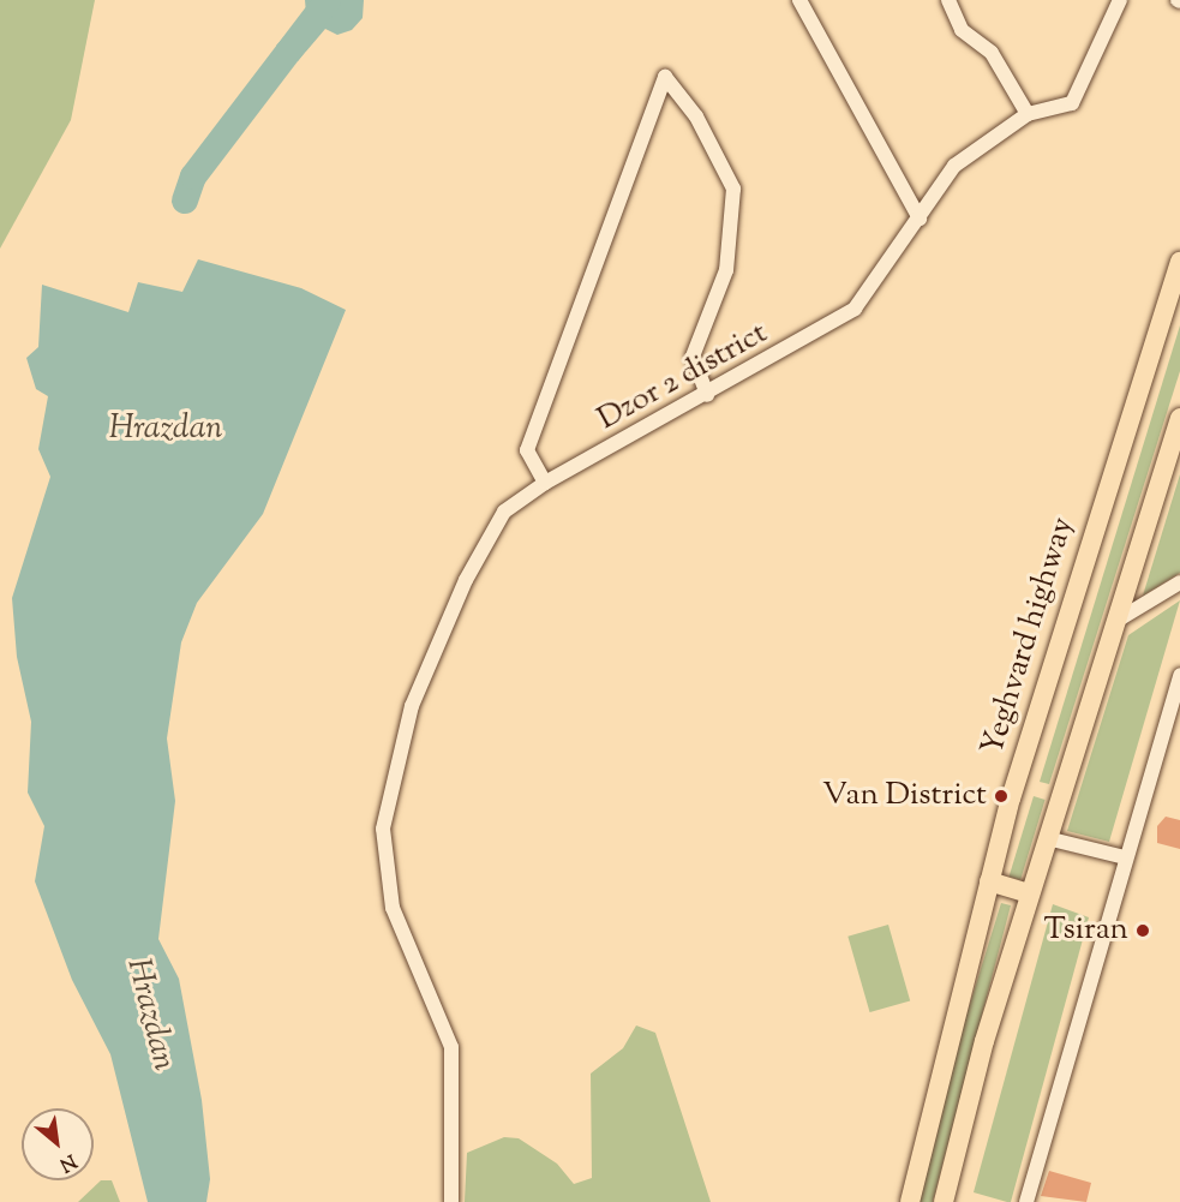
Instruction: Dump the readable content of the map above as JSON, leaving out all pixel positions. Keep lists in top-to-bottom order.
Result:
{
  "streets": {
    "main road": ["Yeghvard highway"],
    "street": ["Dzor 2 district"]
  },
  "water": ["Hrazdan"],
  "places": ["Van District", "Tsiran"],
  "north": "bottom right"
}
